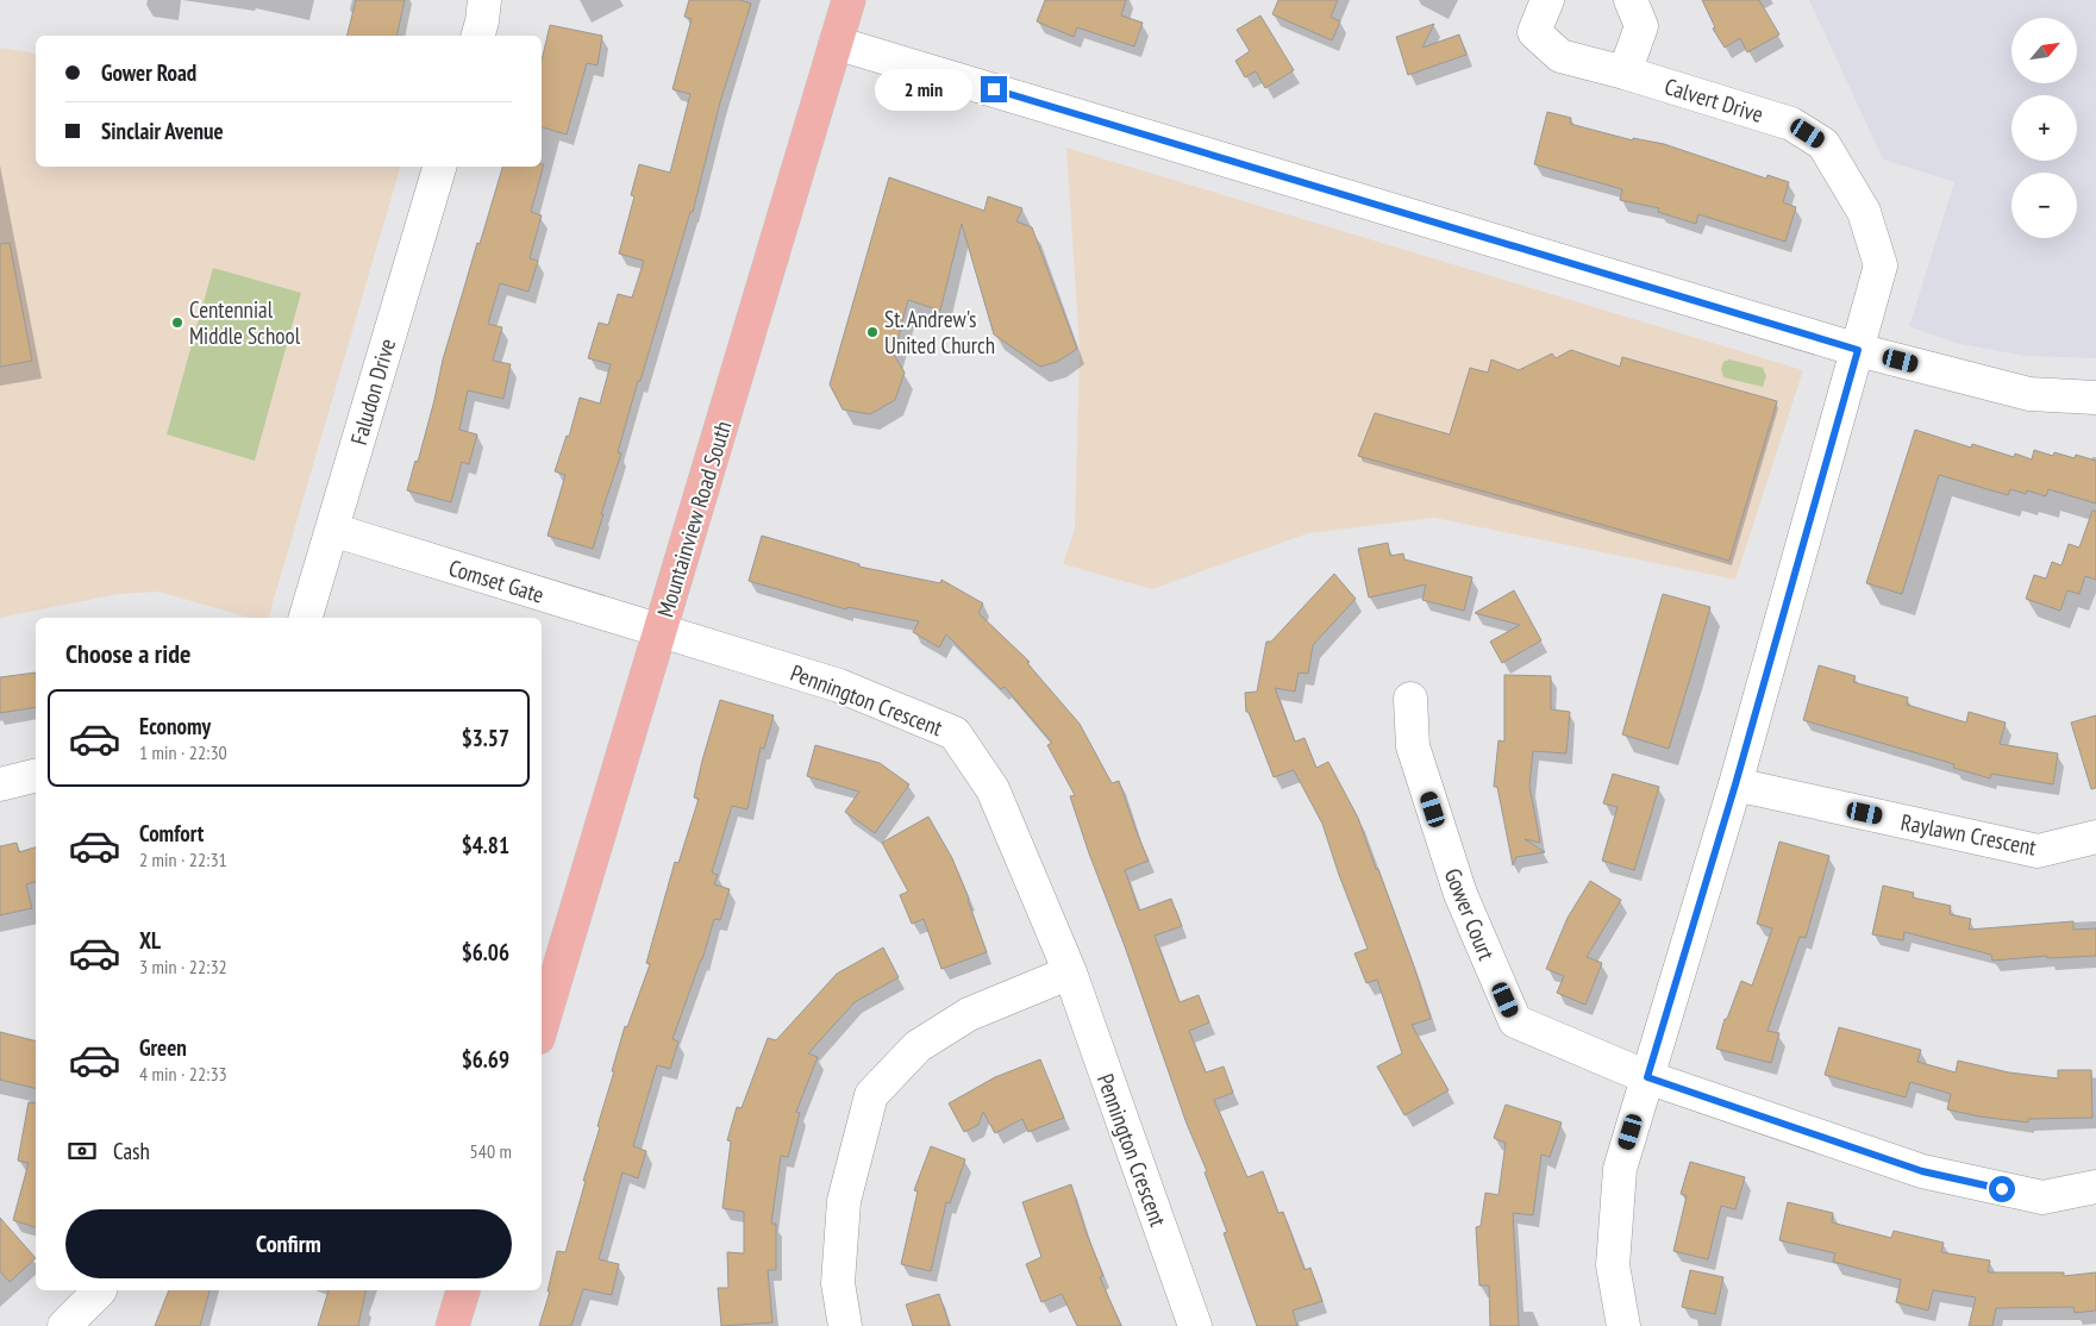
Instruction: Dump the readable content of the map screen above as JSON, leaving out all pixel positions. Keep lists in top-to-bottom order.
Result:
{
  "streets": {
    "main road": ["Mountainview Road South"],
    "street": [
      "Calvert Drive",
      "Faludon Drive",
      "Comset Gate",
      "Pennington Crescent",
      "Raylawn Crescent",
      "Gower Court"
    ]
  },
  "crossings": [
    ["Calvert Drive", "Raylawn Crescent"],
    ["Calvert Drive", "Gower Court"],
    ["Faludon Drive", "Comset Gate"],
    ["Mountainview Road South", "Comset Gate"],
    ["Mountainview Road South", "Pennington Crescent"],
    ["Comset Gate", "Pennington Crescent"]
  ],
  "places": ["Centennial Middle School", "St. Andrew's United Church"],
  "north": "top right",
  "page": {
    "map_buttons": ["+", "−"],
    "banner": ["Gower Road", "Sinclair Avenue"],
    "bubble": "2 min",
    "heading": "Choose a ride",
    "list": [
      {
        "name": "Economy",
        "note": "1 min · 22:30",
        "value": "$3.57"
      },
      {
        "name": "Comfort",
        "note": "2 min · 22:31",
        "value": "$4.81"
      },
      {
        "name": "XL",
        "note": "3 min · 22:32",
        "value": "$6.06"
      },
      {
        "name": "Green",
        "note": "4 min · 22:33",
        "value": "$6.69"
      }
    ],
    "pay": ["Cash", "540 m"],
    "buttons": "Confirm"
  }
}
